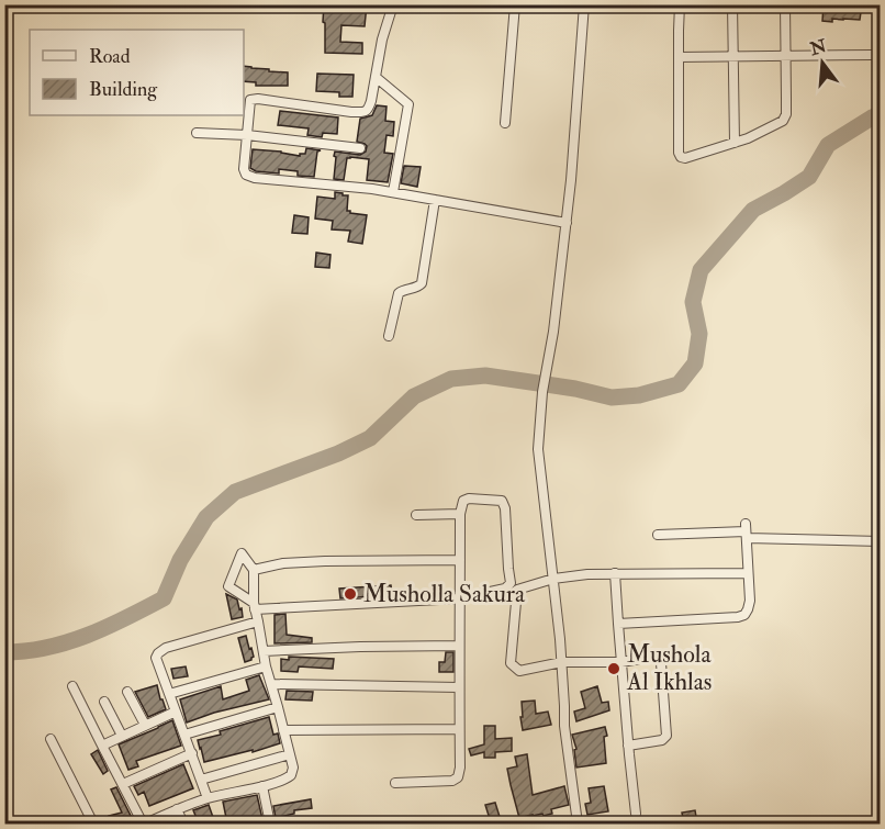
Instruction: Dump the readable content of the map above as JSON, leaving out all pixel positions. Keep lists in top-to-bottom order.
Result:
{
  "places": ["Musholla Sakura", "Mushola Al Ikhlas"],
  "legend": ["Road", "Building"],
  "north": "top"
}
